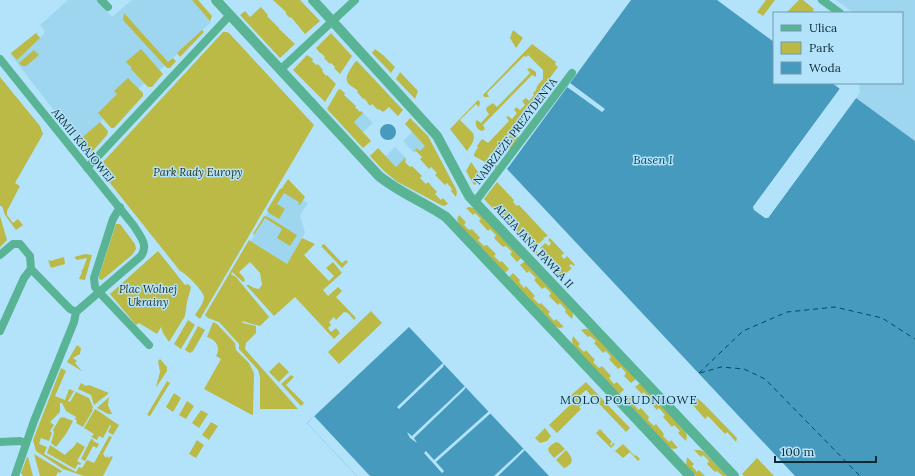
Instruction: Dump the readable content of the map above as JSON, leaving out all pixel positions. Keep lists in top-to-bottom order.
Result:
{
  "streets": {
    "street": ["NABRZEŻE PREZYDENTA", "ARMII KRAJOWEJ", "ALEJA JANA PAWŁA II"]
  },
  "crossings": [
    ["NABRZEŻE PREZYDENTA", "ALEJA JANA PAWŁA II"]
  ],
  "districts": ["MOLO POŁUDNIOWE"],
  "water": ["Basen I"],
  "parks": ["Park Rady Europy", "Plac Wolnej Ukrainy"],
  "legend": ["Ulica", "Park", "Woda"],
  "scale_bar": "100 m"
}
